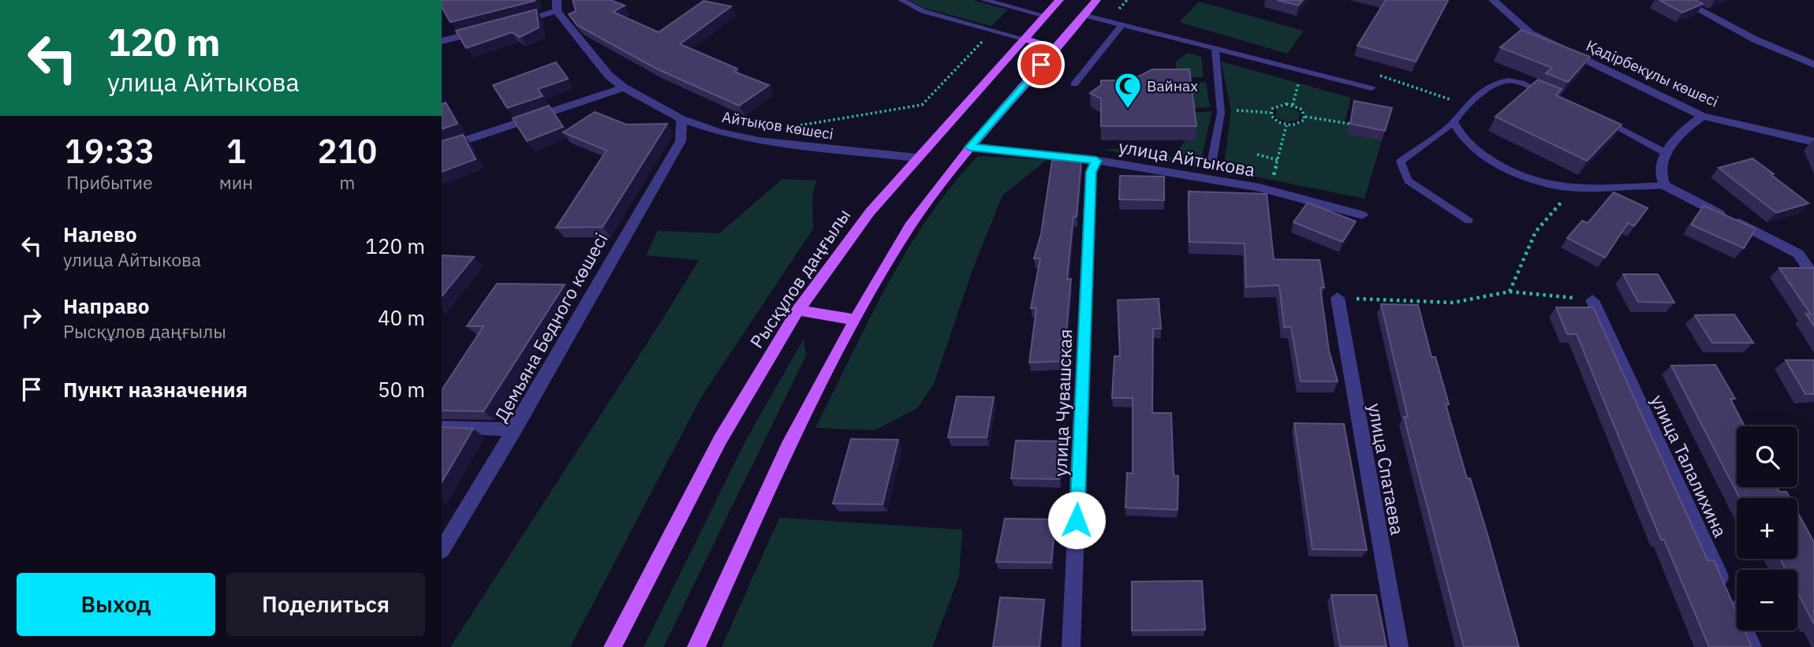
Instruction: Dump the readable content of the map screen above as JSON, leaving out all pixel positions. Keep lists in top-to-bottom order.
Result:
{
  "streets": {
    "main road": ["Рысқұлов даңғылы"],
    "street": [
      "Қадірбекұлы көшесі",
      "Айтықов көшесі",
      "улица Айтыкова",
      "Демьяна Бедного көшесі",
      "улица Чувашская",
      "улица Талалихина",
      "улица Спатаева"
    ]
  },
  "crossings": [
    ["Айтықов көшесі", "Рысқұлов даңғылы"],
    ["Айтықов көшесі", "Демьяна Бедного көшесі"],
    ["улица Айтыкова", "улица Чувашская"]
  ],
  "places": {
    "mosque": ["Вайнах"]
  },
  "page": {
    "turn": ["120 m", "улица Айтыкова"],
    "eta": [
      "19:33",
      "Прибытие",
      "1",
      "мин",
      "210",
      "m"
    ],
    "list": [
      {
        "name": "Налево",
        "note": "улица Айтыкова",
        "value": "120 m"
      },
      {
        "name": "Направо",
        "note": "Рысқұлов даңғылы",
        "value": "40 m"
      },
      {
        "name": "Пункт назначения",
        "value": "50 m"
      }
    ],
    "map_buttons": ["+", "−"],
    "buttons": ["Выход", "Поделиться"]
  }
}
